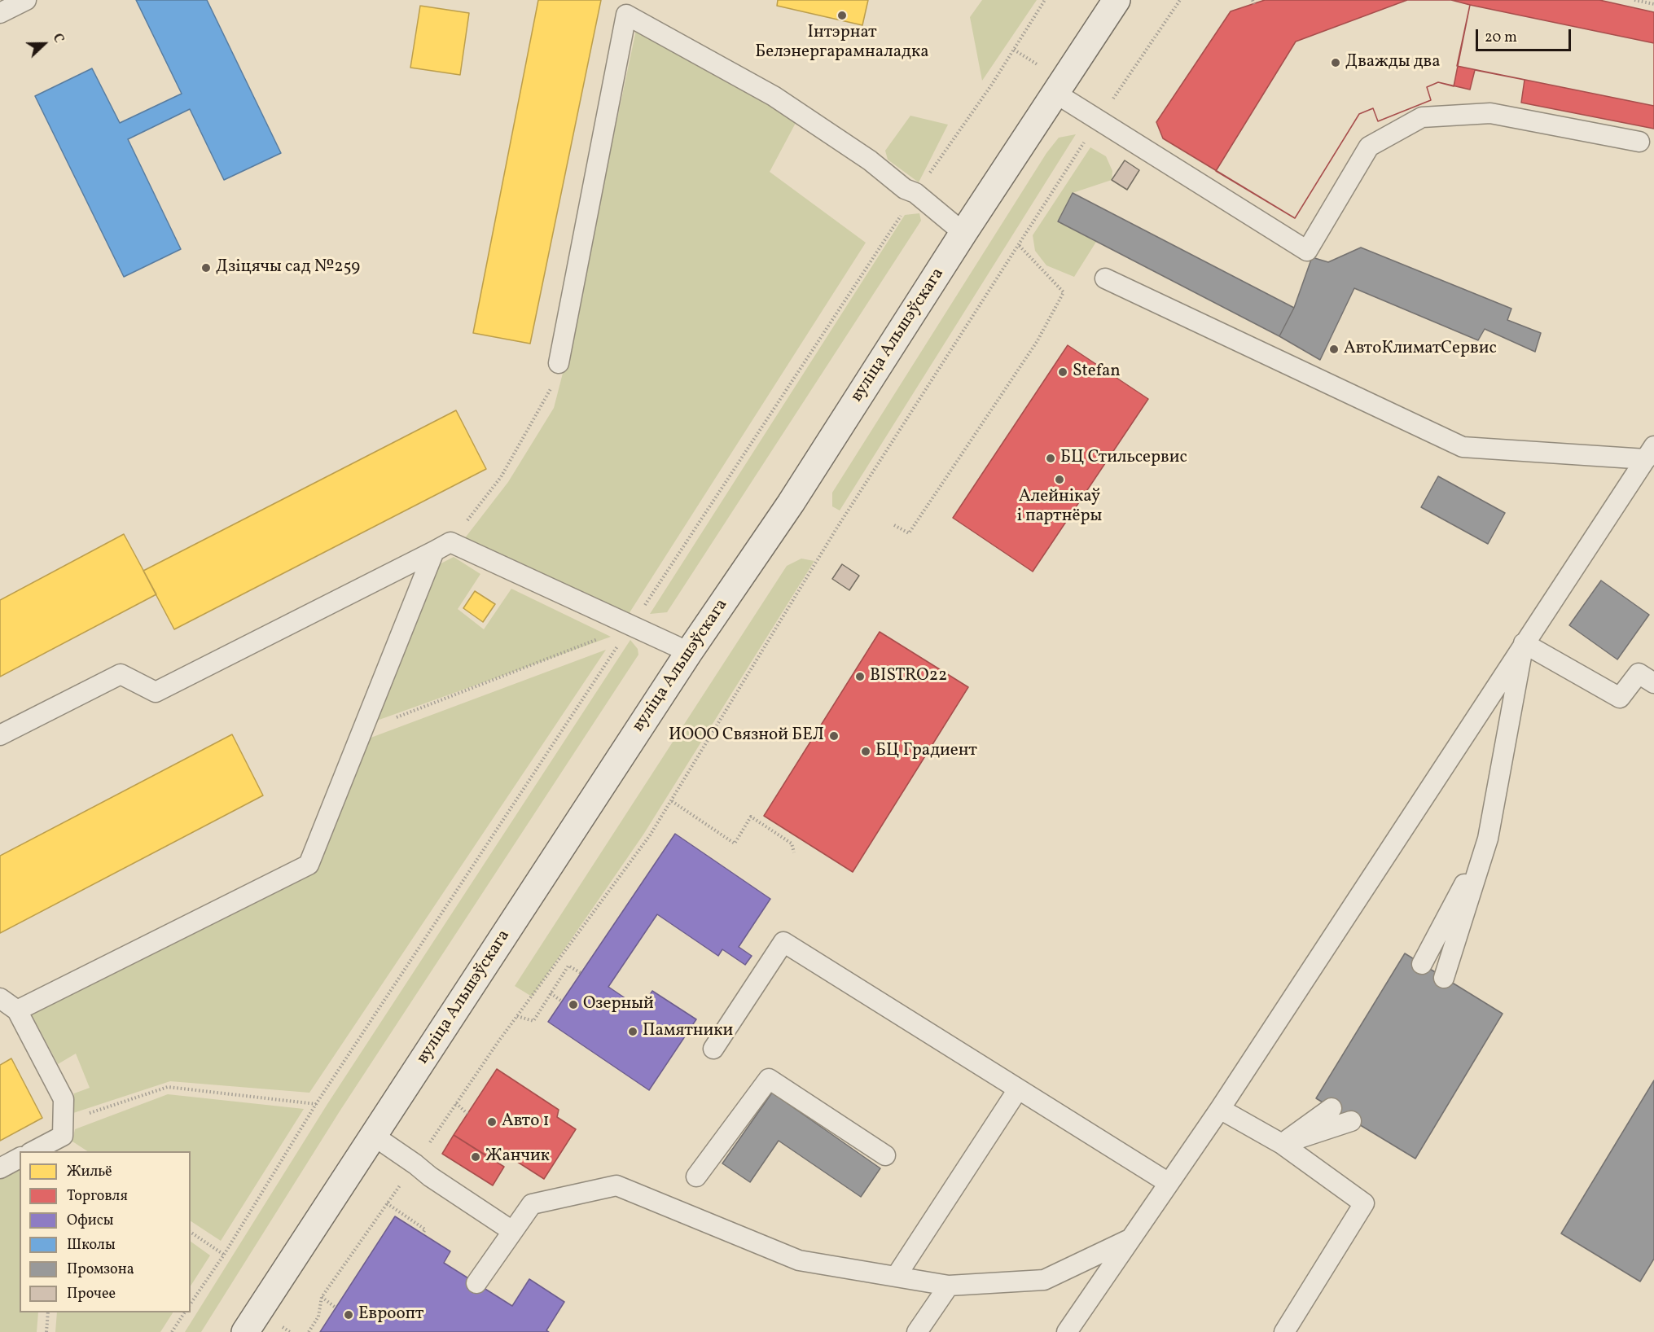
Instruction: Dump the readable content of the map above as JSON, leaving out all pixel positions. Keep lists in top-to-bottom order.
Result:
{
  "streets": {
    "main road": ["вуліца Альшэўскага"]
  },
  "places": [
    "Інтэрнат Белэнергарамналадка",
    "Дважды два",
    "Дзіцячы сад №259",
    "АвтоКлиматСервис",
    "Stefan",
    "БЦ Стильсервис",
    "Алейнікаў і партнёры",
    "BISTRO22",
    "ИООО Связной БЕЛ",
    "БЦ Градиент",
    "Озерный",
    "Памятники",
    "Авто 1",
    "Жанчик",
    "Евроопт"
  ],
  "legend": [
    "Жильё",
    "Торговля",
    "Офисы",
    "Школы",
    "Промзона",
    "Прочее"
  ],
  "scale_bar": "20 m",
  "north": "right"
}
